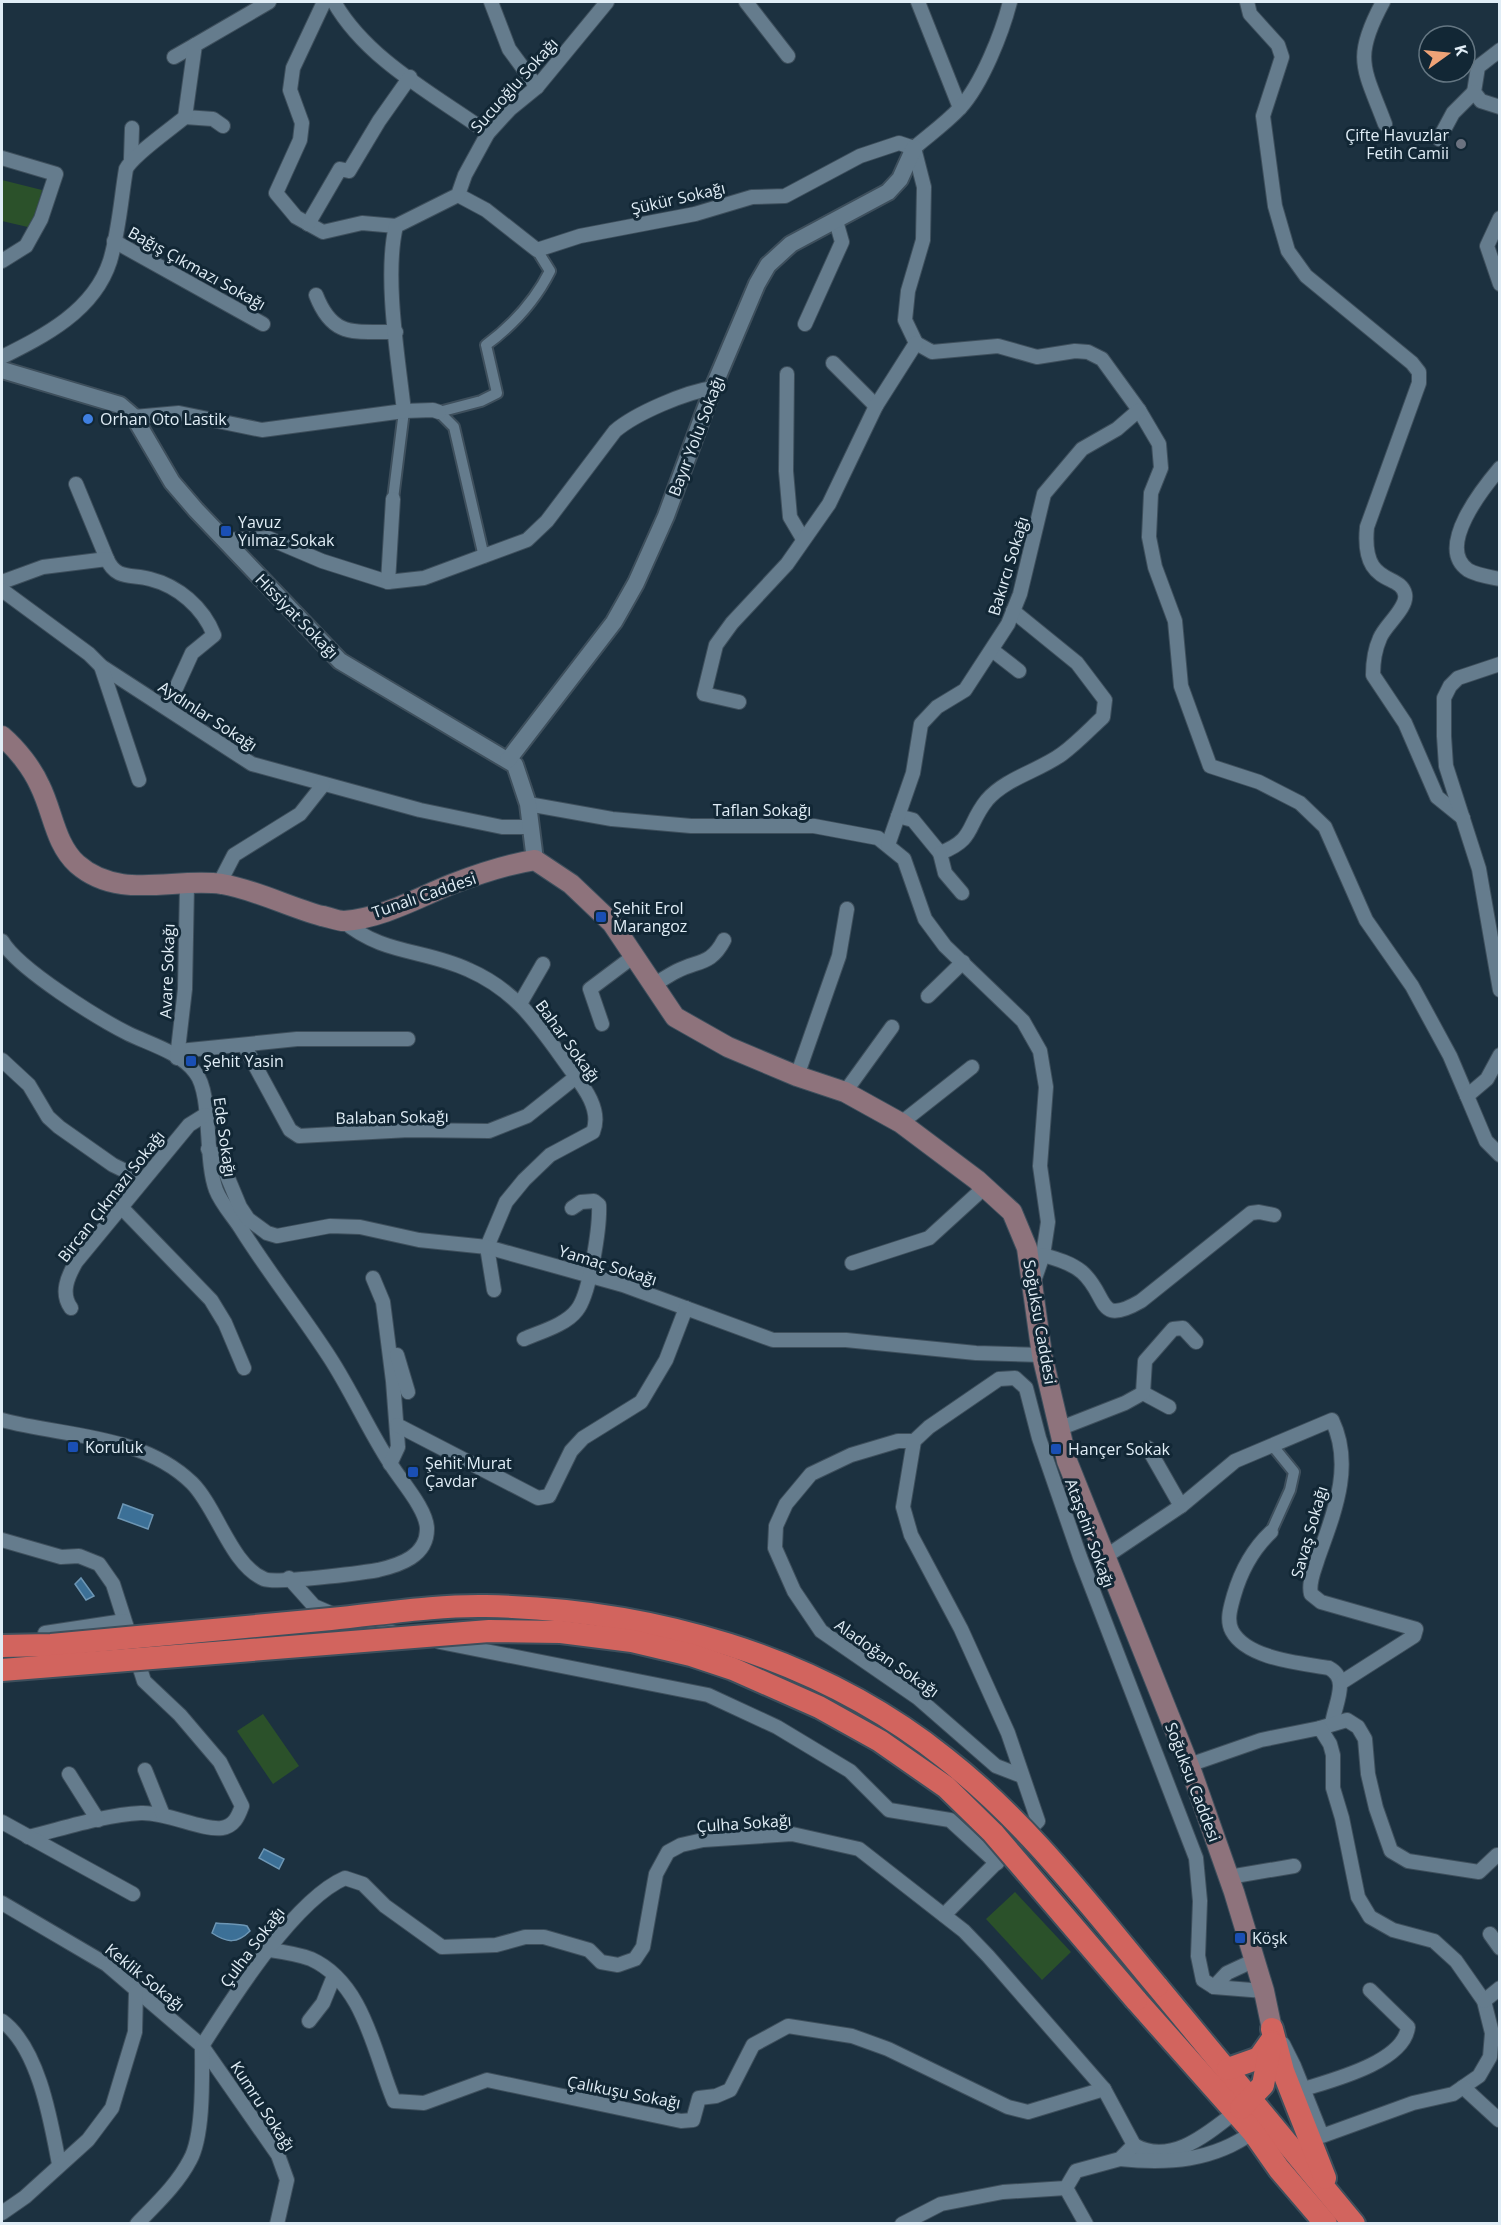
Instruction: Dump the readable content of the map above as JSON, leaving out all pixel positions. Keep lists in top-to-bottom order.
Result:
{
  "streets": {
    "main road": ["Tunalı Caddesi", "Soğuksu Caddesi"],
    "street": [
      "Sucuoğlu Sokağı",
      "Şükür Sokağı",
      "Bağış Çıkmazı Sokağı",
      "Bayır Yolu Sokağı",
      "Bakırcı Sokağı",
      "Hissiyat Sokağı",
      "Aydınlar Sokağı",
      "Taflan Sokağı",
      "Avare Sokağı",
      "Bahar Sokağı",
      "Balaban Sokağı",
      "Ede Sokağı",
      "Bircan Çıkmazı Sokağı",
      "Yamaç Sokağı",
      "Savaş Sokağı",
      "Ataşehir Sokağı",
      "Aladoğan Sokağı",
      "Çulha Sokağı",
      "Keklik Sokağı",
      "Çalıkuşu Sokağı",
      "Kumru Sokağı"
    ]
  },
  "crossings": [
    ["Şükür Sokağı", "Bayır Yolu Sokağı"],
    ["Bayır Yolu Sokağı", "Hissiyat Sokağı"],
    ["Bakırcı Sokağı", "Taflan Sokağı"],
    ["Hissiyat Sokağı", "Aydınlar Sokağı"],
    ["Hissiyat Sokağı", "Taflan Sokağı"],
    ["Hissiyat Sokağı", "Tunalı Caddesi"],
    ["Hissiyat Sokağı", "Soğuksu Caddesi"],
    ["Taflan Sokağı", "Soğuksu Caddesi"],
    ["Tunalı Caddesi", "Avare Sokağı"],
    ["Tunalı Caddesi", "Bahar Sokağı"],
    ["Tunalı Caddesi", "Soğuksu Caddesi"],
    ["Avare Sokağı", "Ede Sokağı"],
    ["Bahar Sokağı", "Balaban Sokağı"],
    ["Bahar Sokağı", "Yamaç Sokağı"],
    ["Ede Sokağı", "Bircan Çıkmazı Sokağı"],
    ["Ede Sokağı", "Yamaç Sokağı"],
    ["Yamaç Sokağı", "Soğuksu Caddesi"],
    ["Ataşehir Sokağı", "Aladoğan Sokağı"],
    ["Çulha Sokağı", "Keklik Sokağı"],
    ["Çulha Sokağı", "Çalıkuşu Sokağı"],
    ["Çulha Sokağı", "Kumru Sokağı"],
    ["Keklik Sokağı", "Kumru Sokağı"]
  ],
  "places": {
    "other": ["Çifte Havuzlar Fetih Camii", "Orhan Oto Lastik"],
    "transit": [
      "Yavuz Yılmaz Sokak",
      "Şehit Erol Marangoz",
      "Şehit Yasin",
      "Koruluk",
      "Hançer Sokak",
      "Şehit Murat Çavdar",
      "Köşk"
    ]
  },
  "north": "right"
}
